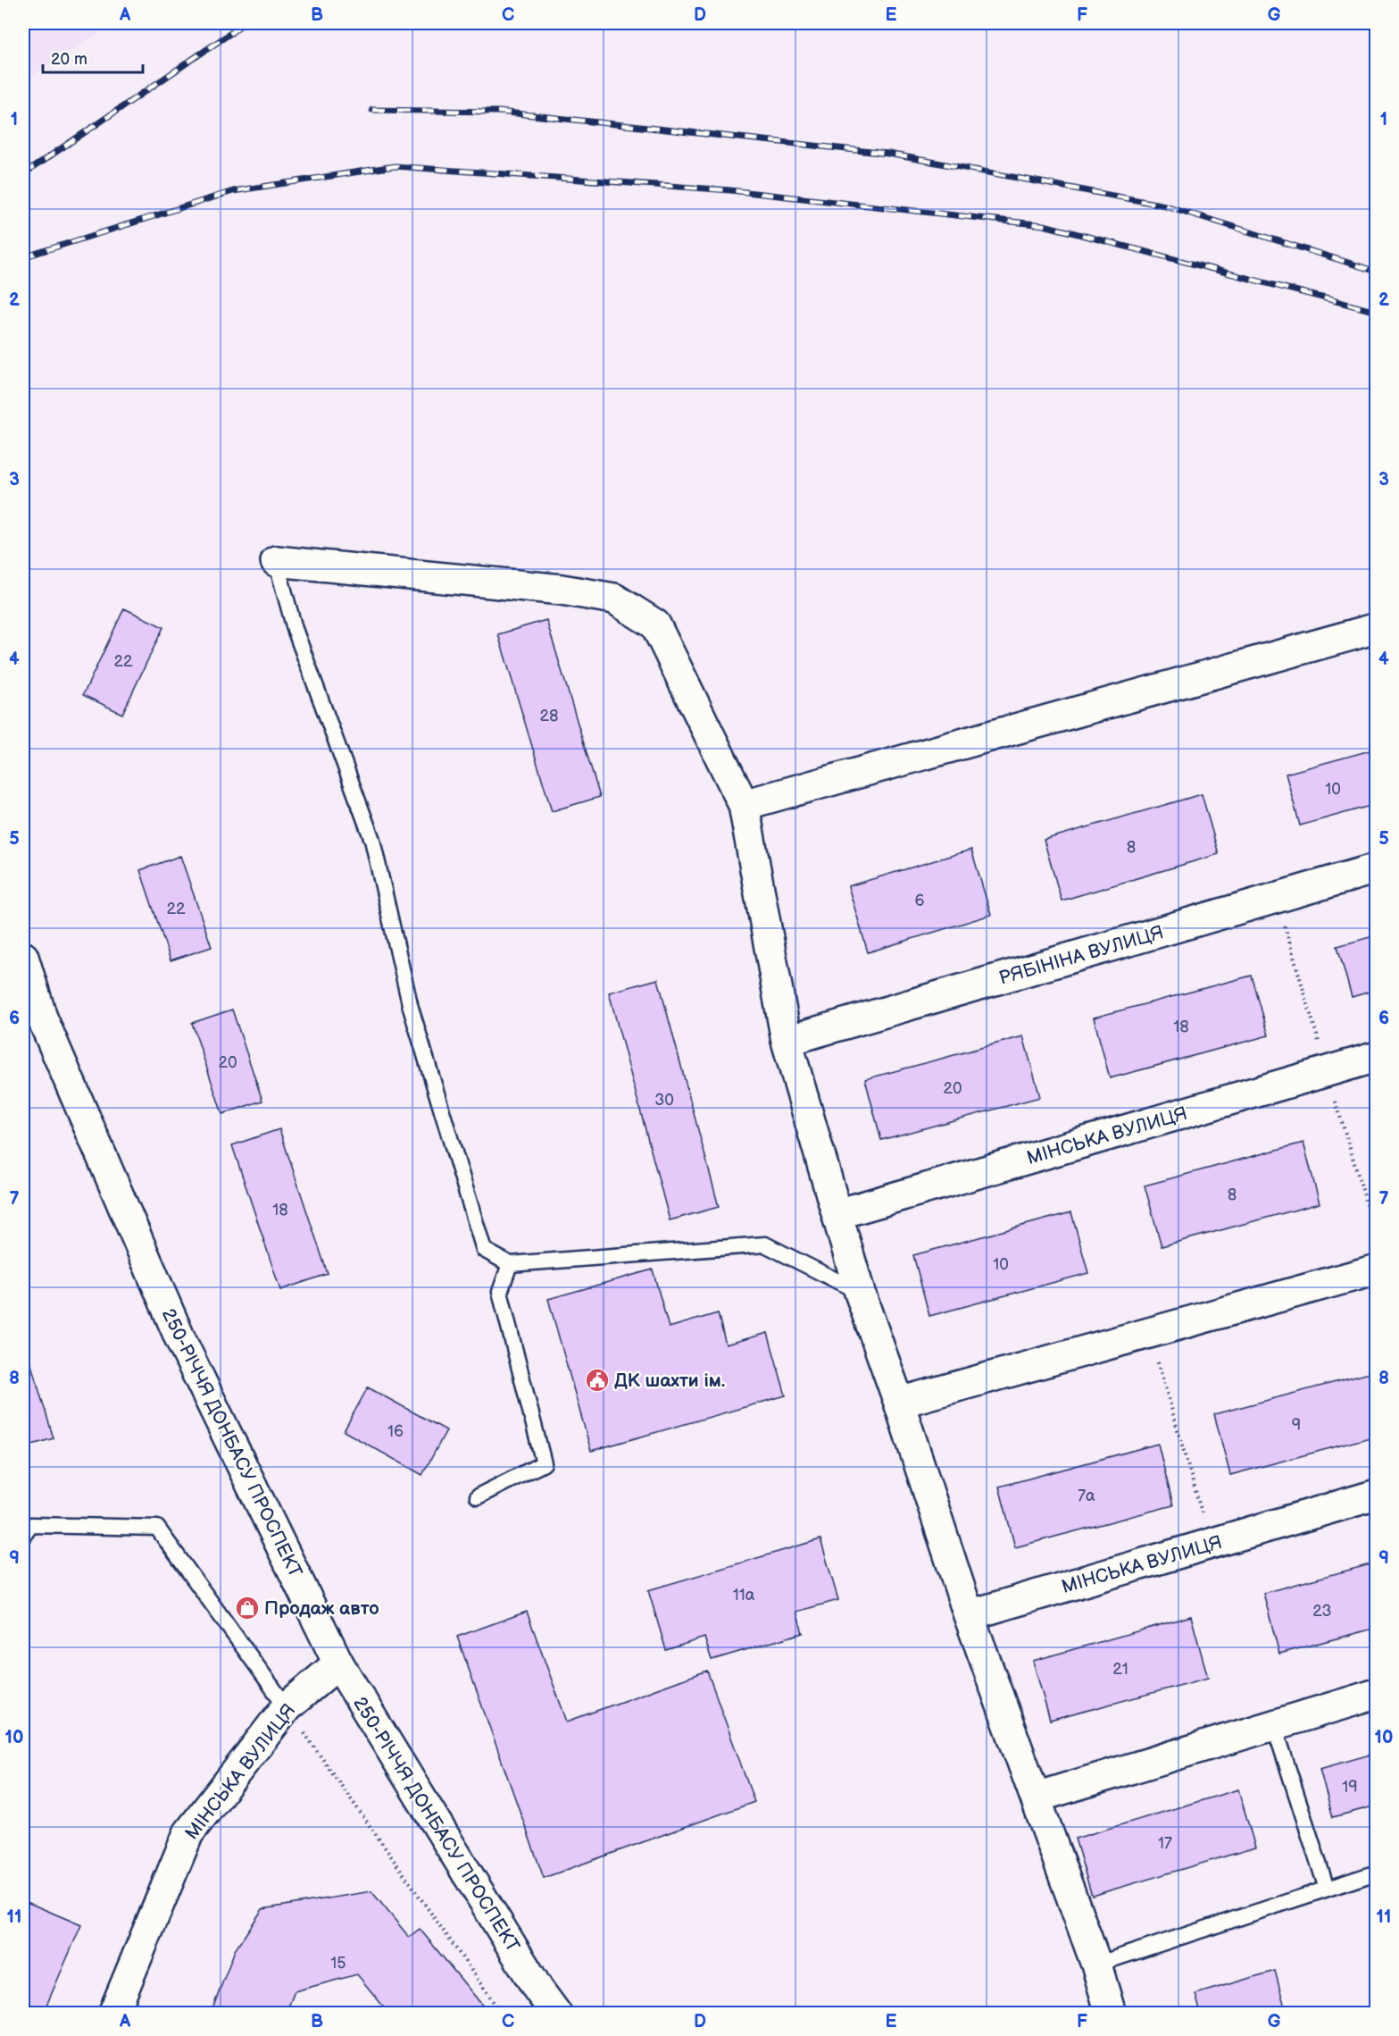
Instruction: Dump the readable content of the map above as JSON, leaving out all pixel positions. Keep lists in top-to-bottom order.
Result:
{
  "streets": {
    "street": ["РЯБІНІНА ВУЛИЦЯ", "МІНСЬКА ВУЛИЦЯ", "250-РІЧЧЯ ДОНБАСУ ПРОСПЕКТ"]
  },
  "crossings": [
    ["МІНСЬКА ВУЛИЦЯ", "250-РІЧЧЯ ДОНБАСУ ПРОСПЕКТ"]
  ],
  "places": {
    "public building": ["ДК шахти ім."],
    "shop": ["Продаж авто"]
  },
  "house_numbers": [
    "22",
    "28",
    "10",
    "8",
    "6",
    "22",
    "18",
    "20",
    "20",
    "30",
    "8",
    "18",
    "10",
    "9",
    "16",
    "7а",
    "11а",
    "23",
    "21",
    "19",
    "17",
    "15"
  ],
  "scale_bar": "20 m",
  "grid": {
    "columns": [
      "A",
      "B",
      "C",
      "D",
      "E",
      "F",
      "G"
    ],
    "rows": [
      "1",
      "2",
      "3",
      "4",
      "5",
      "6",
      "7",
      "8",
      "9",
      "10",
      "11"
    ]
  }
}
